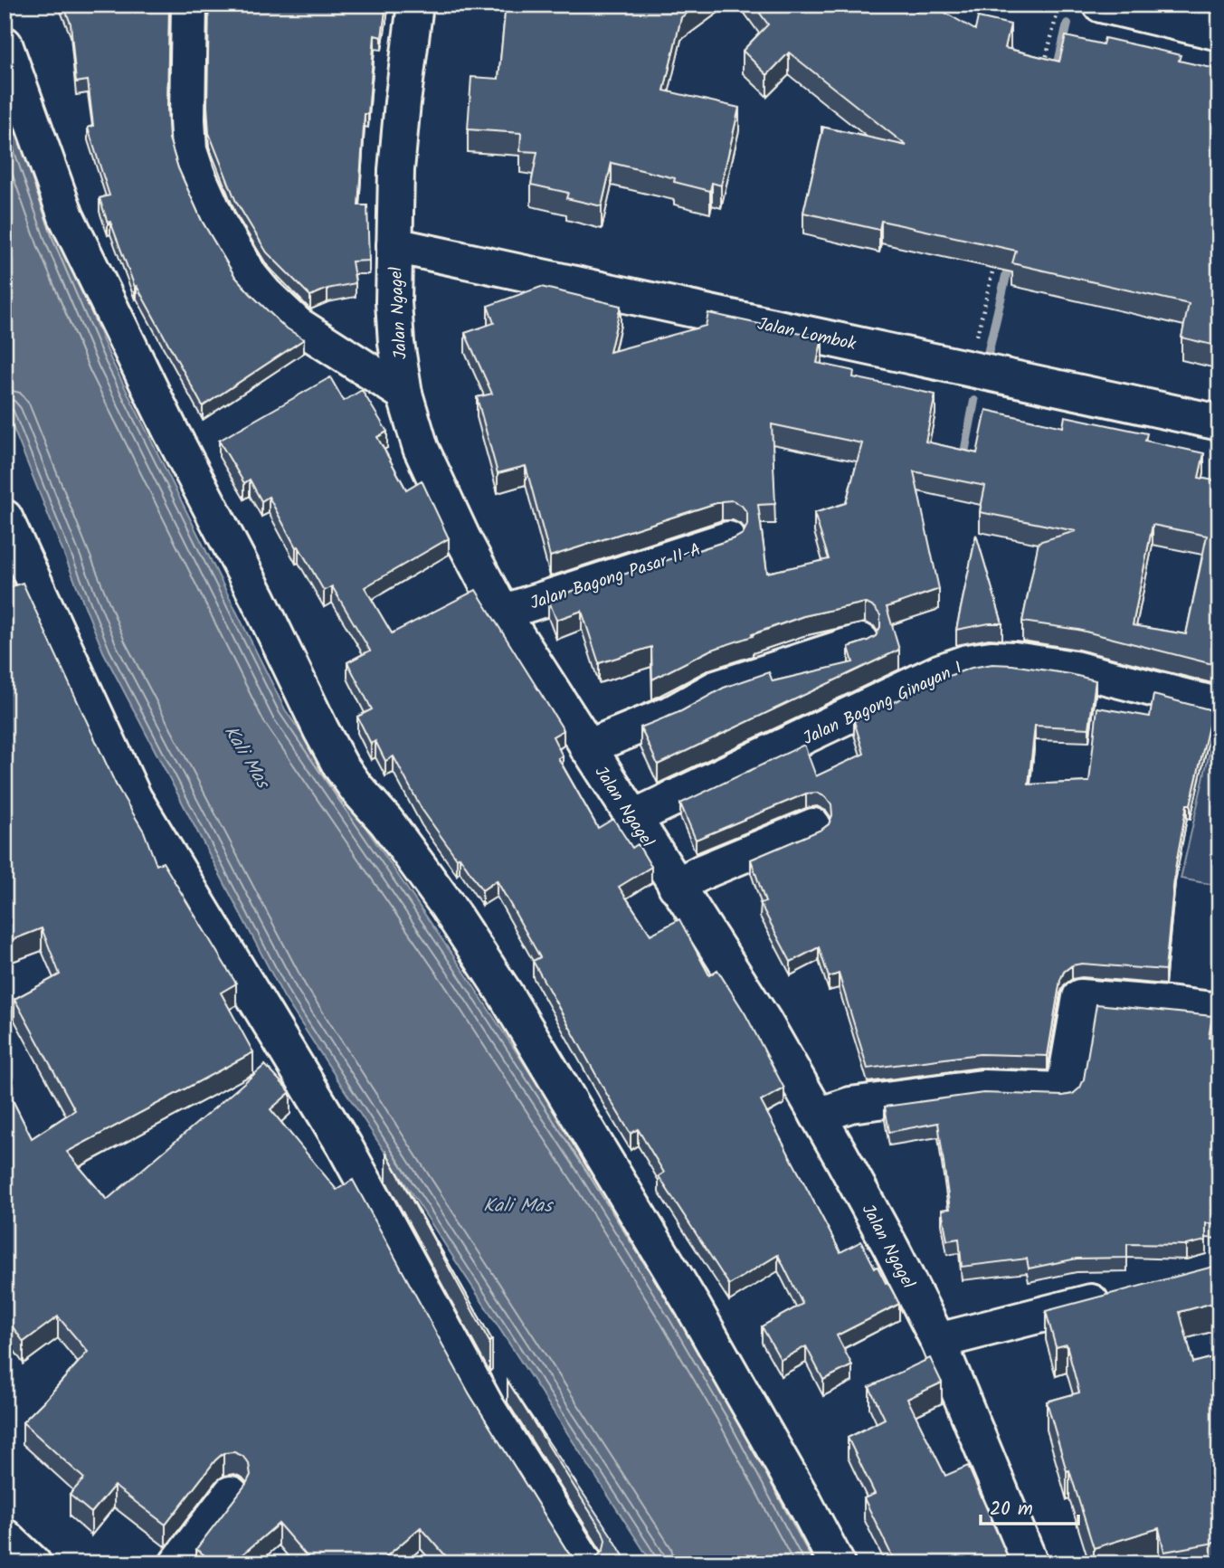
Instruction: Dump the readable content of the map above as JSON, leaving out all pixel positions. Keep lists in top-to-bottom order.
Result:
{
  "streets": {
    "main road": [
      "Jalan Ngagel",
      "Jalan Lombok",
      "Jalan Bagong Pasar II-A",
      "Jalan Bagong Ginayan I"
    ]
  },
  "crossings": [
    ["Jalan Ngagel", "Jalan Lombok"],
    ["Jalan Ngagel", "Jalan Bagong Pasar II-A"],
    ["Jalan Ngagel", "Jalan Bagong Ginayan I"]
  ],
  "water": ["Kali Mas"],
  "scale_bar": "20 m"
}
